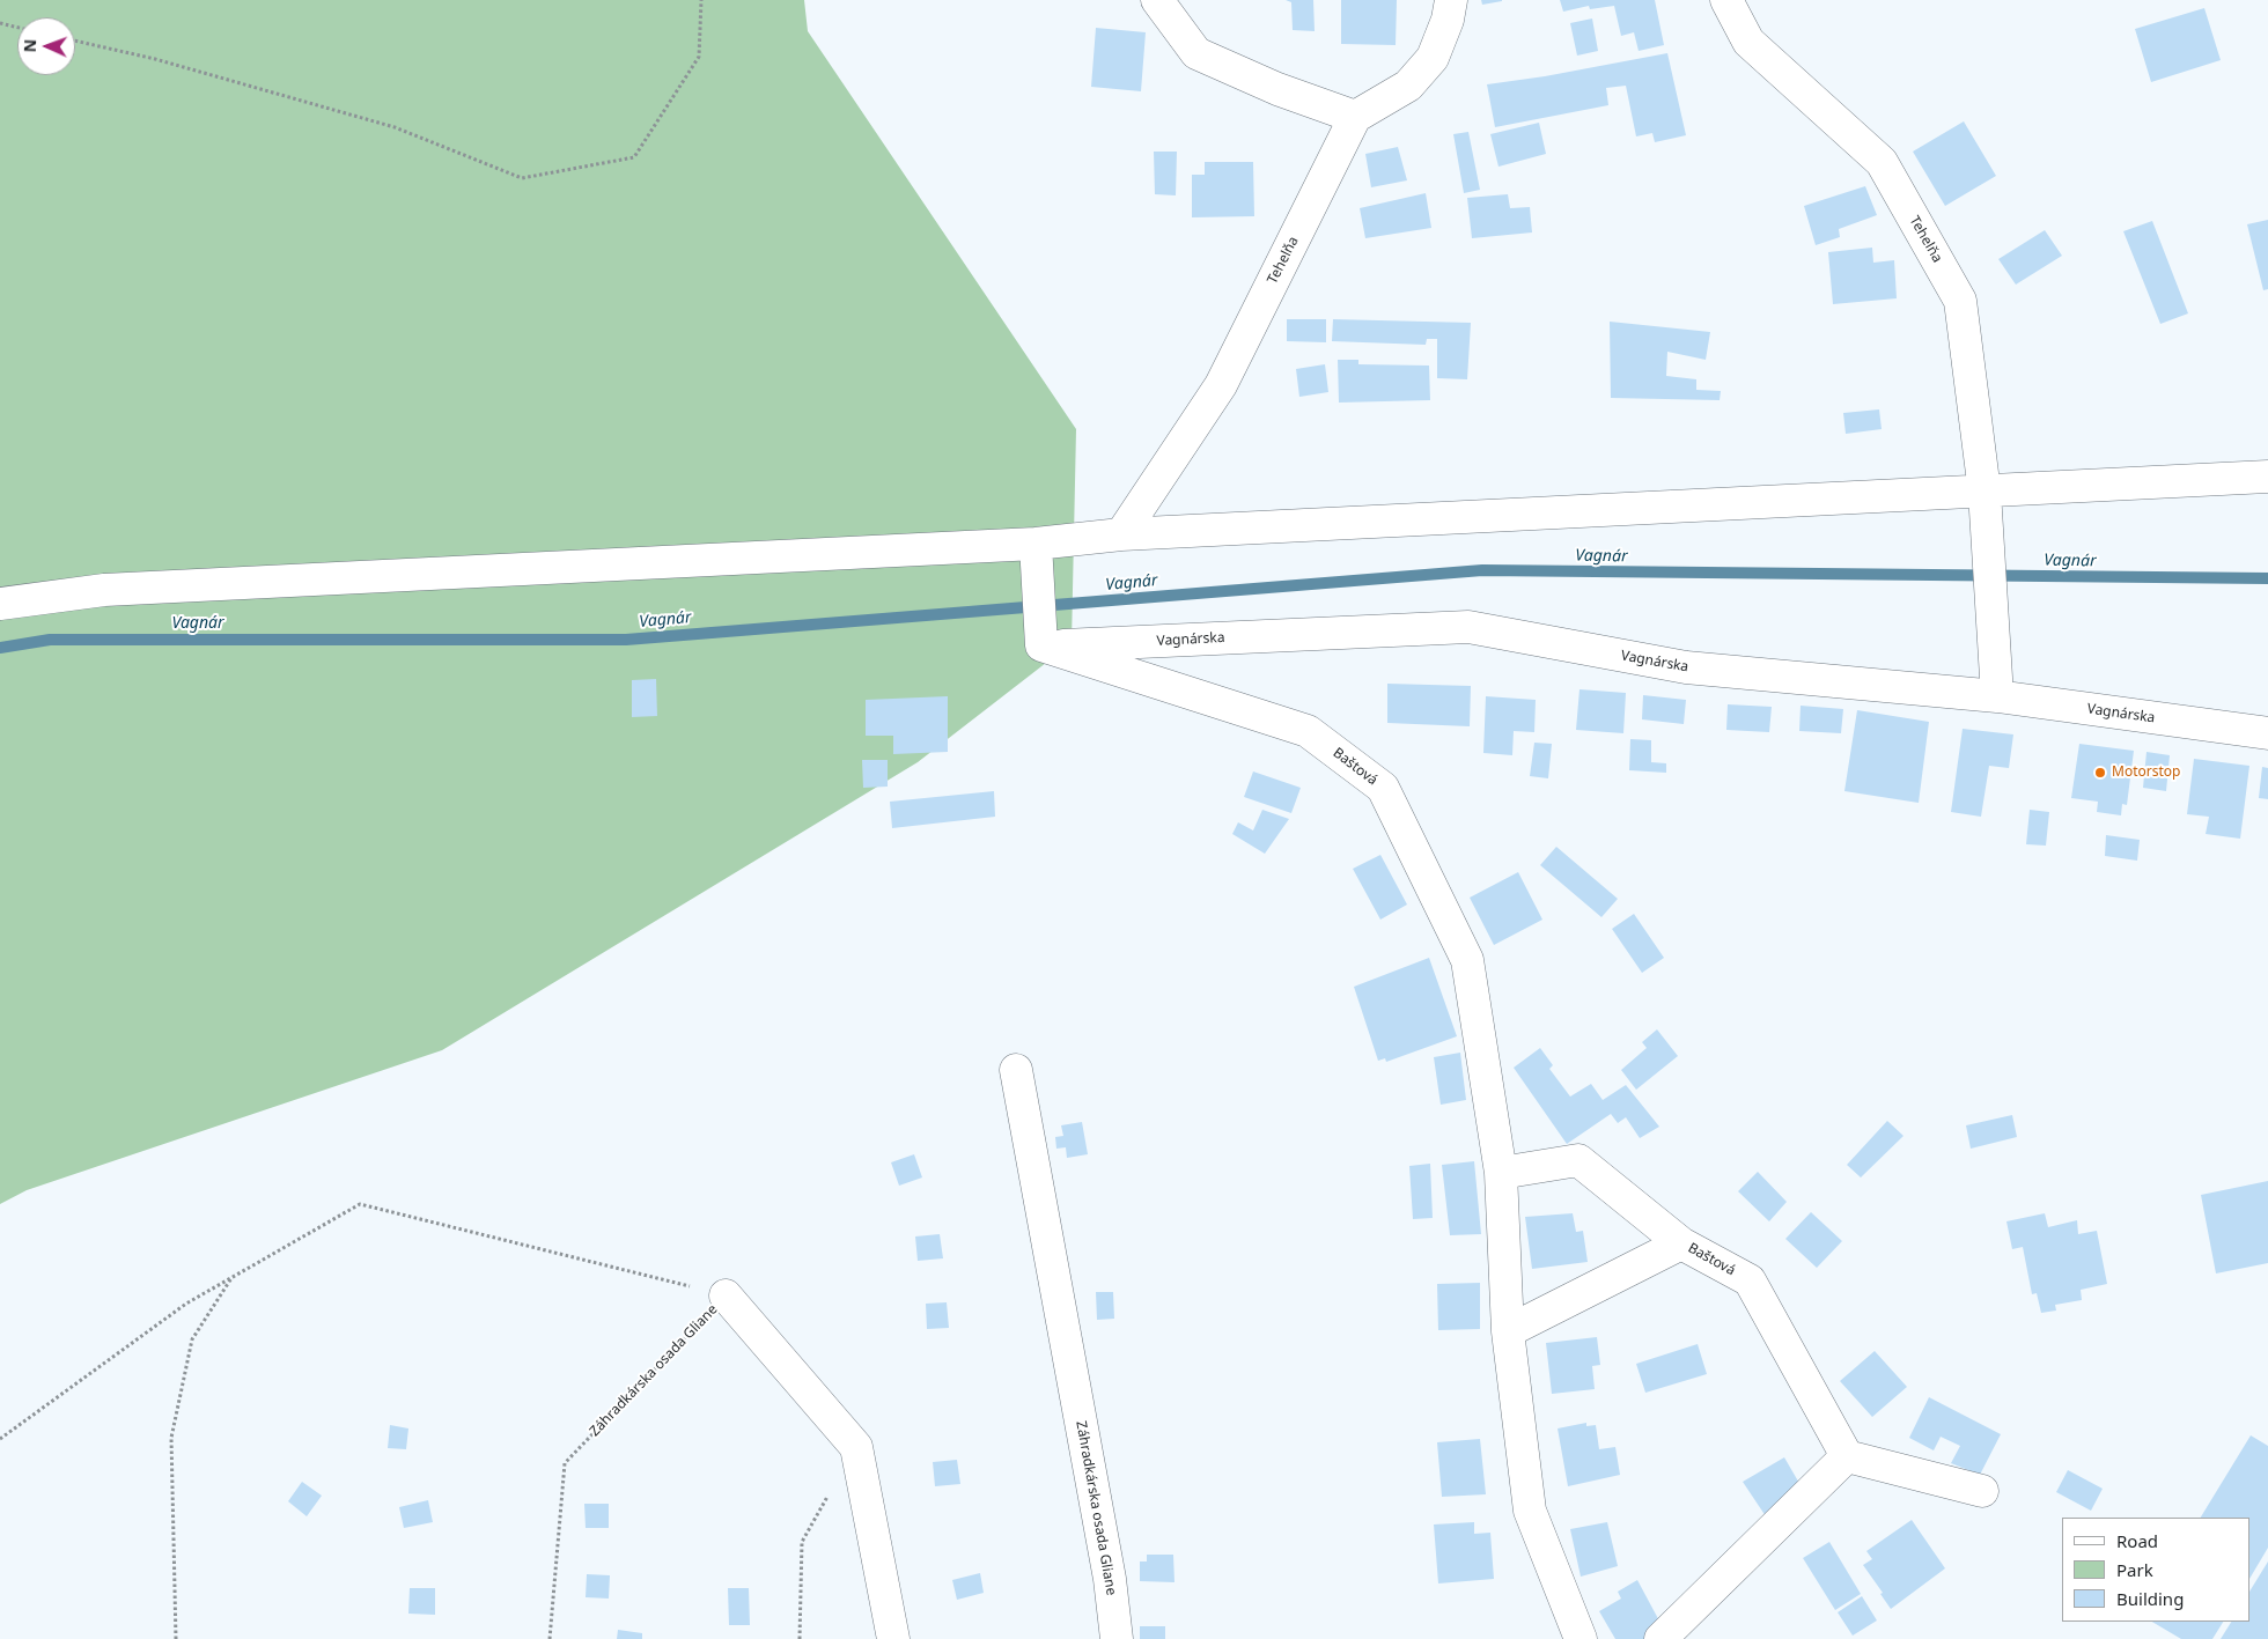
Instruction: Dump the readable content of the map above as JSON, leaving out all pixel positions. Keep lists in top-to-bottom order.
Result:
{
  "streets": {
    "street": [
      "Tehelňa",
      "Vagnárska",
      "Baštová",
      "Záhradkárska osada Gliane"
    ]
  },
  "crossings": [
    ["Tehelňa", "Vagnárska"],
    ["Vagnárska", "Baštová"]
  ],
  "water": ["Vagnár"],
  "places": ["Motorstop"],
  "legend": ["Road", "Park", "Building"],
  "north": "left"
}
